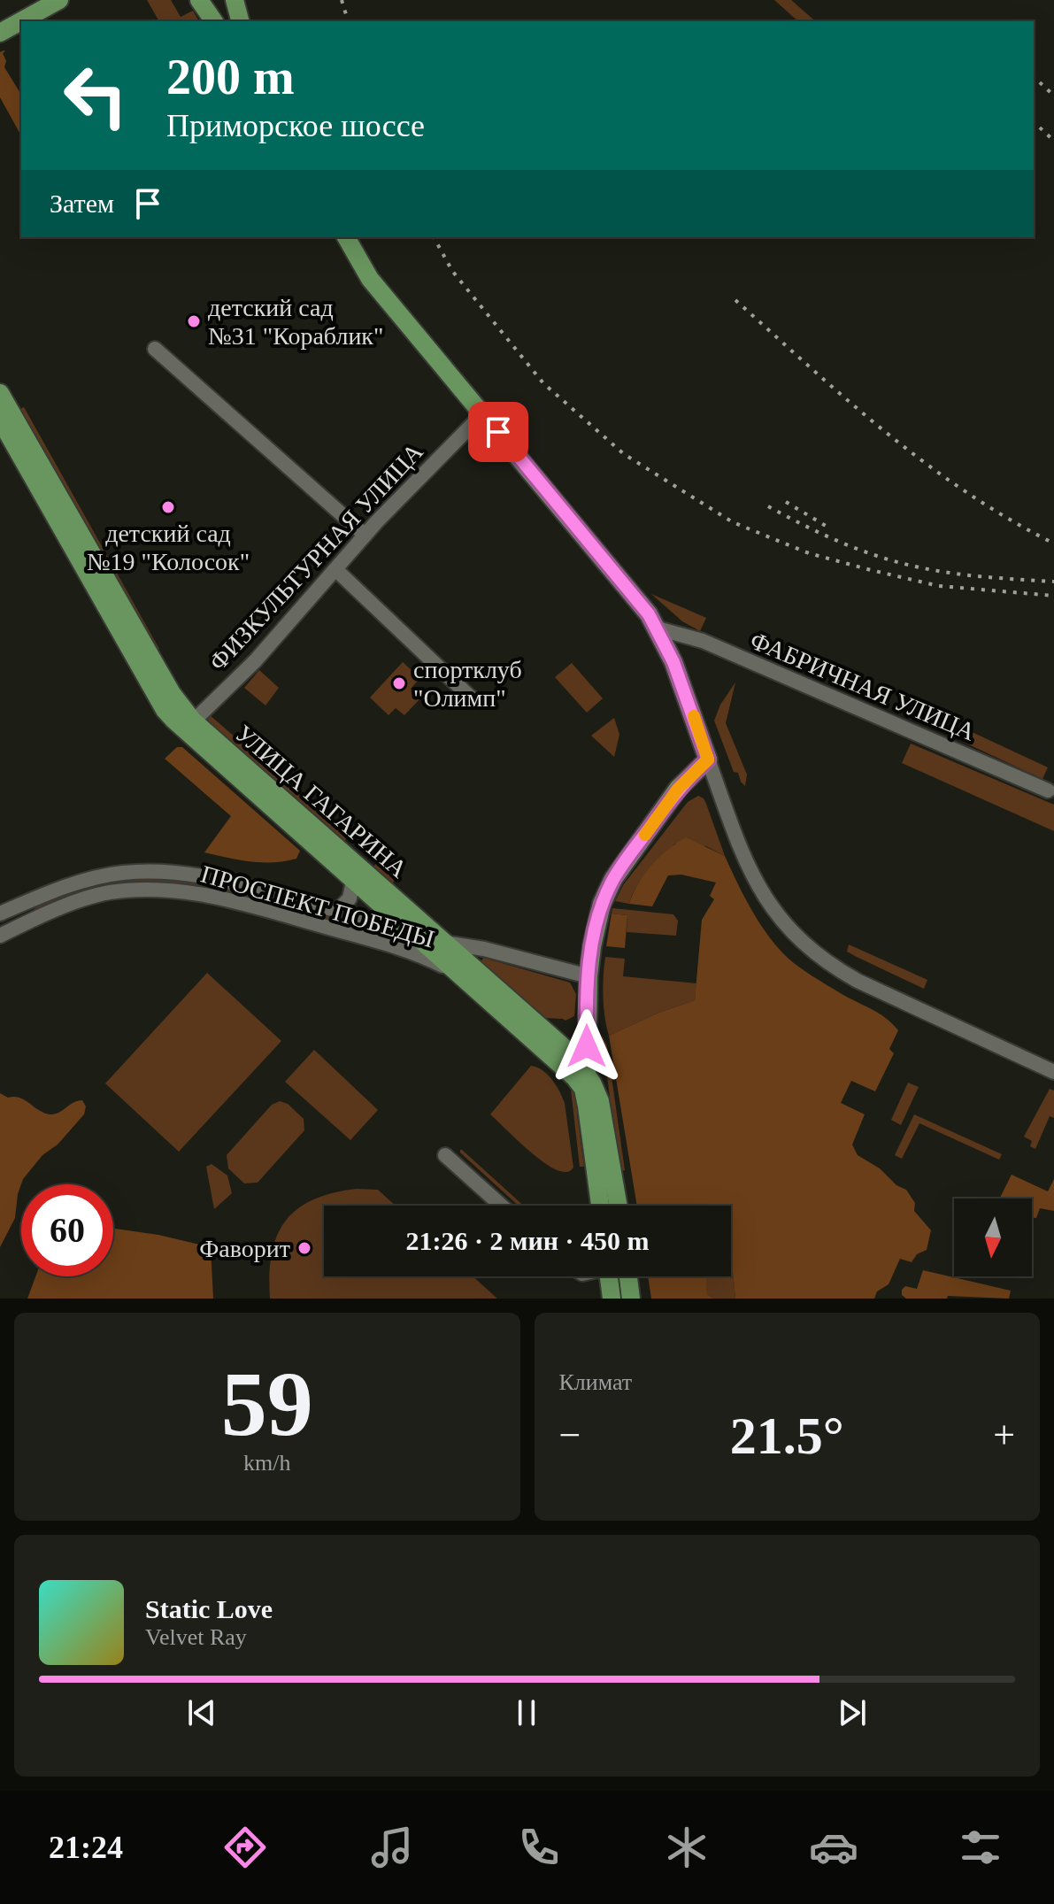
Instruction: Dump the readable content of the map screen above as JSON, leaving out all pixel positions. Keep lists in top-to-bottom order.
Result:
{
  "streets": {
    "main road": ["УЛИЦА ГАГАРИНА"],
    "street": ["ФИЗКУЛЬТУРНАЯ УЛИЦА", "ФАБРИЧНАЯ УЛИЦА", "ПРОСПЕКТ ПОБЕДЫ"]
  },
  "crossings": [
    ["ФИЗКУЛЬТУРНАЯ УЛИЦА", "УЛИЦА ГАГАРИНА"],
    ["УЛИЦА ГАГАРИНА", "ПРОСПЕКТ ПОБЕДЫ"]
  ],
  "places": [
    "детский сад №31 \"Кораблик\"",
    "детский сад №19 \"Колосок\"",
    "спортклуб \"Олимп\"",
    "Фаворит"
  ],
  "north": "bottom",
  "page": {
    "turn": ["200 m", "Приморское шоссе"],
    "then": "Затем",
    "limit": "60",
    "trip": "21:26 · 2 мин · 450 m",
    "tile": [
      ["59", "km/h"],
      "Климат"
    ],
    "heat": ["−", "21.5°", "+"],
    "song": ["Static Love", "Velvet Ray"],
    "tabs": "21:24"
  }
}
